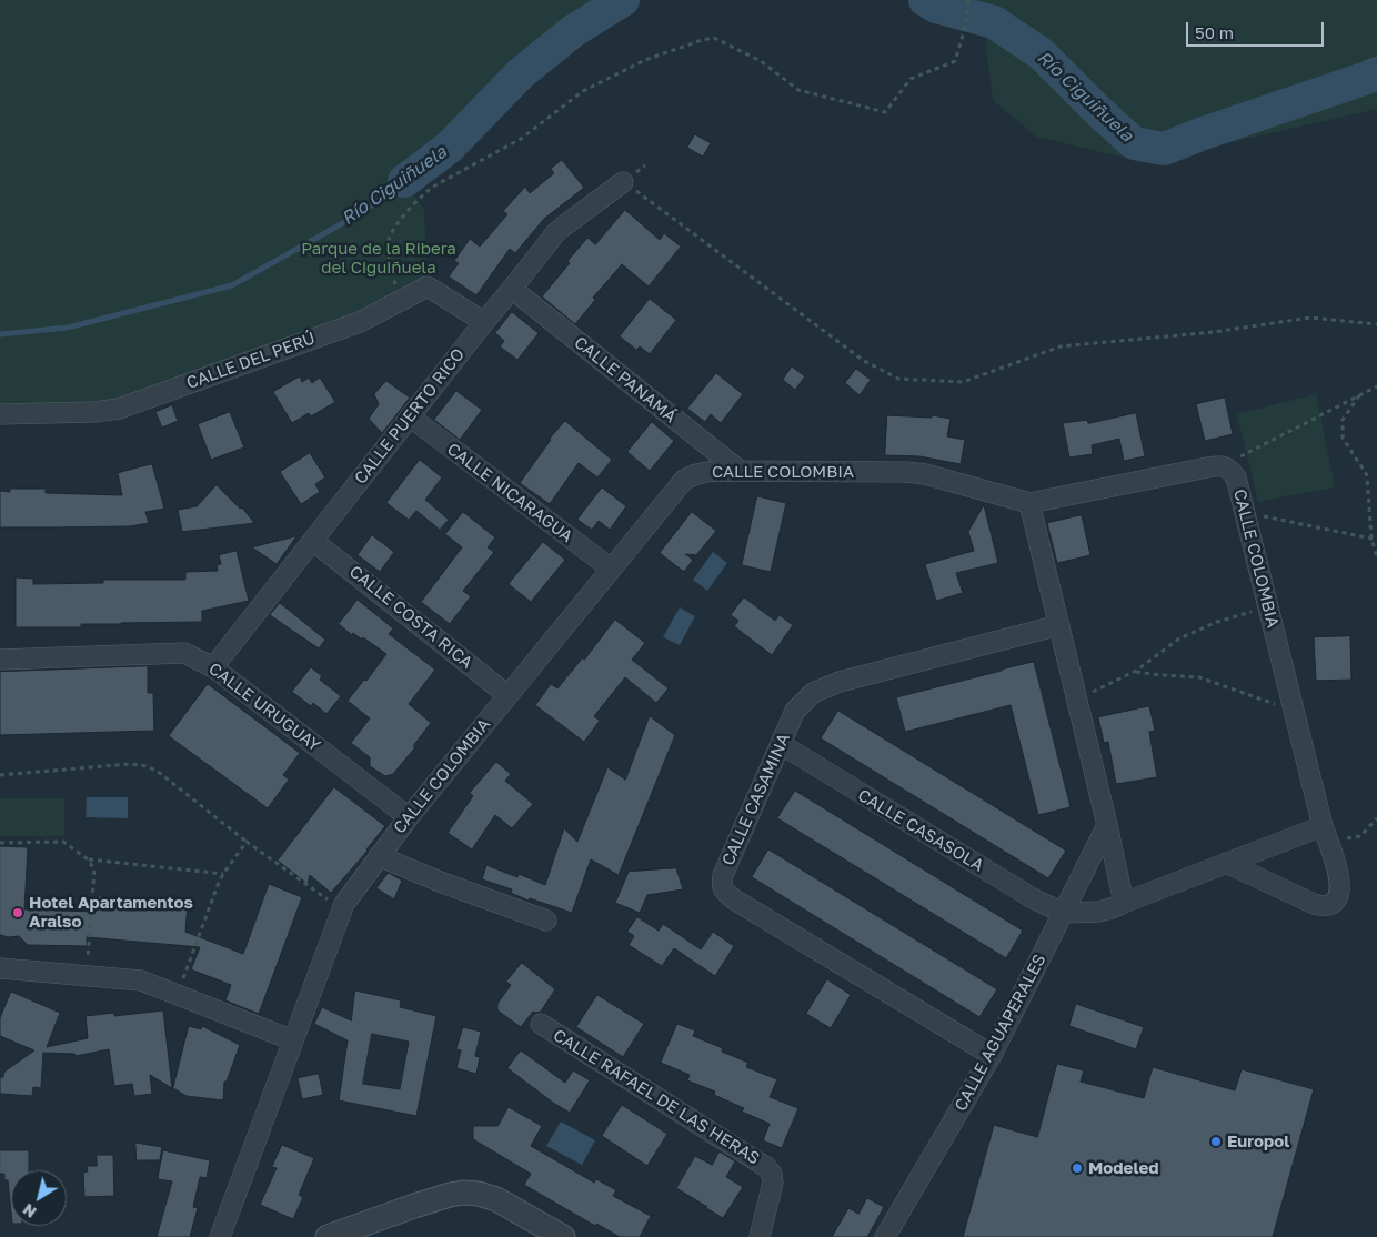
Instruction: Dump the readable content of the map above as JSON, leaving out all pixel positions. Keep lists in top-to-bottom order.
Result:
{
  "streets": {
    "street": [
      "CALLE DEL PERÚ",
      "CALLE PANAMÁ",
      "CALLE PUERTO RICO",
      "CALLE COLOMBIA",
      "CALLE NICARAGUA",
      "CALLE COSTA RICA",
      "CALLE URUGUAY",
      "CALLE CASAMINA",
      "CALLE CASASOLA",
      "CALLE AGUAPERALES",
      "CALLE RAFAEL DE LAS HERAS"
    ]
  },
  "crossings": [
    ["CALLE DEL PERÚ", "CALLE PUERTO RICO"],
    ["CALLE PANAMÁ", "CALLE PUERTO RICO"],
    ["CALLE PANAMÁ", "CALLE COLOMBIA"],
    ["CALLE PUERTO RICO", "CALLE NICARAGUA"],
    ["CALLE PUERTO RICO", "CALLE COSTA RICA"],
    ["CALLE PUERTO RICO", "CALLE URUGUAY"],
    ["CALLE COLOMBIA", "CALLE NICARAGUA"],
    ["CALLE COLOMBIA", "CALLE COSTA RICA"],
    ["CALLE COLOMBIA", "CALLE URUGUAY"],
    ["CALLE CASAMINA", "CALLE CASASOLA"],
    ["CALLE CASAMINA", "CALLE AGUAPERALES"],
    ["CALLE CASASOLA", "CALLE AGUAPERALES"]
  ],
  "water": ["Río Ciguiñuela"],
  "parks": ["Parque de la Ribera del Ciguiñuela"],
  "places": ["Hotel Apartamentos Aralso", "Europol", "Modeled"],
  "scale_bar": "50 m",
  "north": "bottom left"
}
